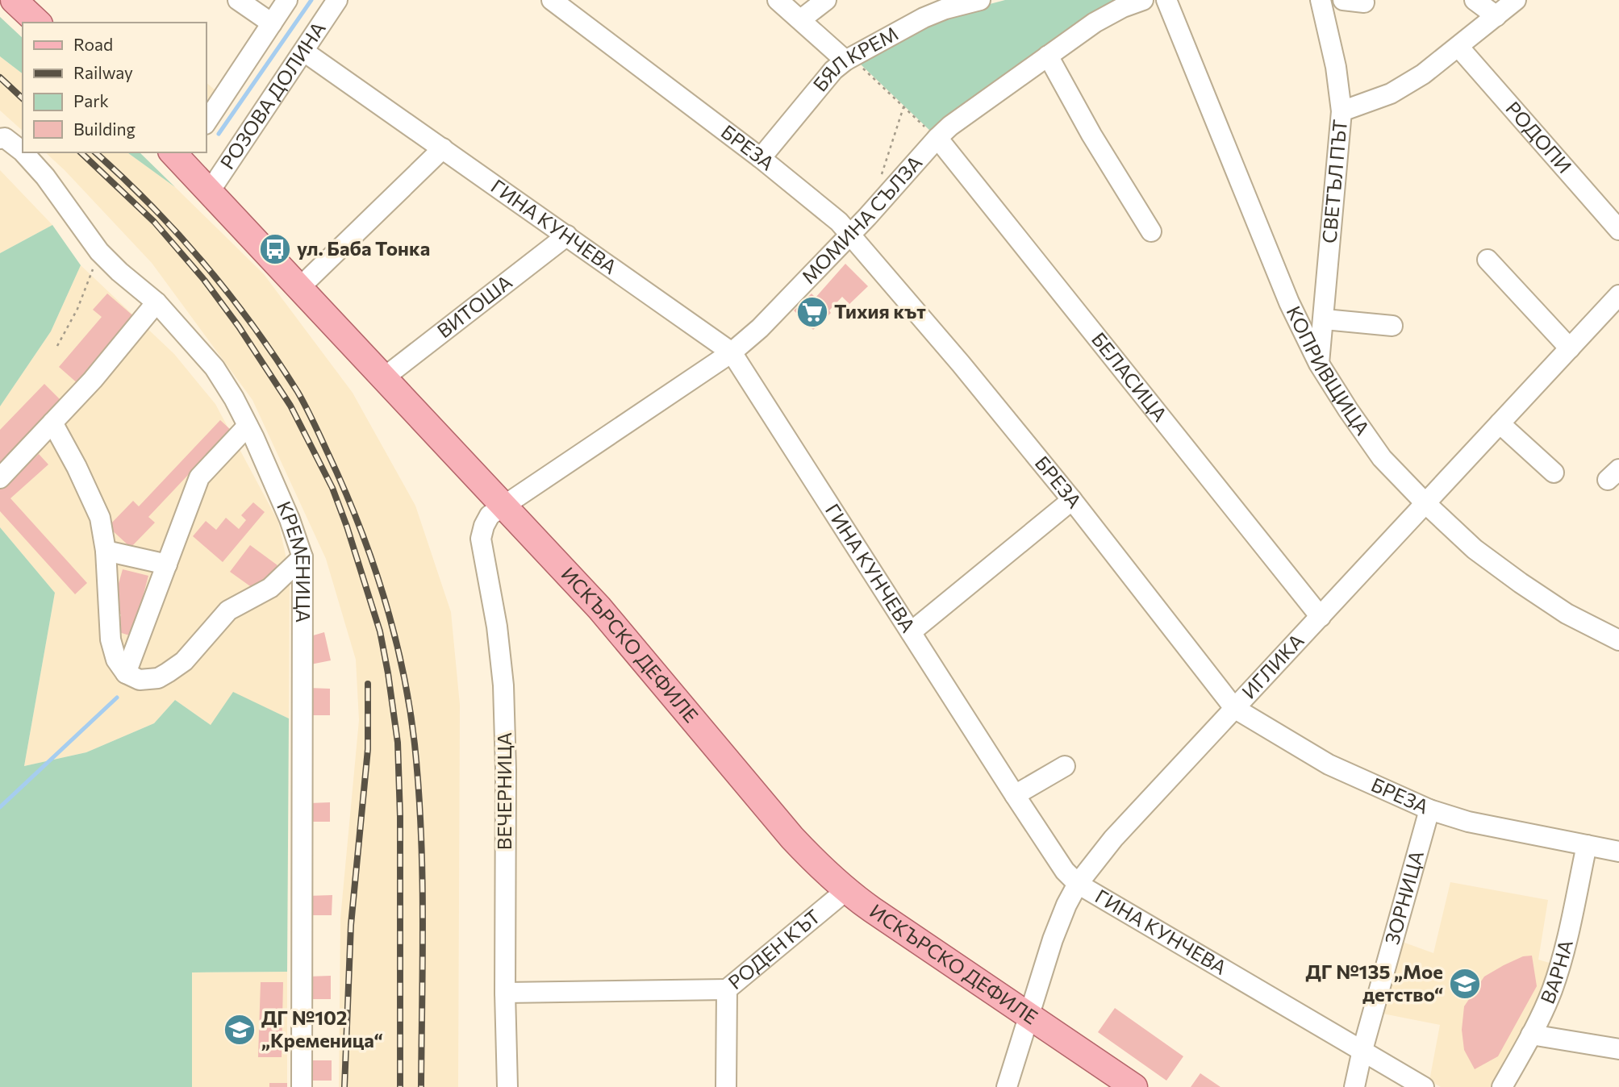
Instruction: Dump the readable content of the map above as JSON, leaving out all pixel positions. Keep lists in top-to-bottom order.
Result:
{
  "streets": {
    "main road": ["ИСКЪРСКО ДЕФИЛЕ"],
    "street": [
      "БЯЛ КРЕМ",
      "РОЗОВА ДОЛИНА",
      "РОДОПИ",
      "БРЕЗА",
      "СВЕТЪЛ ПЪТ",
      "МОМИНА СЪЛЗА",
      "ГИНА КУНЧЕВА",
      "ВИТОША",
      "КОПРИВЩИЦА",
      "БЕЛАСИЦА",
      "КРЕМЕНИЦА",
      "ИГЛИКА",
      "ВЕЧЕРНИЦА",
      "ЗОРНИЦА",
      "РОДЕН КЪТ",
      "ВАРНА"
    ]
  },
  "crossings": [
    ["БЯЛ КРЕМ", "БРЕЗА"],
    ["РОЗОВА ДОЛИНА", "ГИНА КУНЧЕВА"],
    ["РОЗОВА ДОЛИНА", "ИСКЪРСКО ДЕФИЛЕ"],
    ["БРЕЗА", "МОМИНА СЪЛЗА"],
    ["БРЕЗА", "ИГЛИКА"],
    ["БРЕЗА", "ЗОРНИЦА"],
    ["БРЕЗА", "ВАРНА"],
    ["СВЕТЪЛ ПЪТ", "КОПРИВЩИЦА"],
    ["МОМИНА СЪЛЗА", "ГИНА КУНЧЕВА"],
    ["МОМИНА СЪЛЗА", "БЕЛАСИЦА"],
    ["МОМИНА СЪЛЗА", "ИСКЪРСКО ДЕФИЛЕ"],
    ["МОМИНА СЪЛЗА", "ВЕЧЕРНИЦА"],
    ["ГИНА КУНЧЕВА", "ВИТОША"],
    ["ГИНА КУНЧЕВА", "ИГЛИКА"],
    ["ГИНА КУНЧЕВА", "ЗОРНИЦА"],
    ["ВИТОША", "ИСКЪРСКО ДЕФИЛЕ"],
    ["КОПРИВЩИЦА", "ИГЛИКА"],
    ["БЕЛАСИЦА", "ИГЛИКА"],
    ["ИСКЪРСКО ДЕФИЛЕ", "ИГЛИКА"],
    ["ИСКЪРСКО ДЕФИЛЕ", "ВЕЧЕРНИЦА"],
    ["ИСКЪРСКО ДЕФИЛЕ", "РОДЕН КЪТ"]
  ],
  "places": {
    "bus stop": ["ул. Баба Тонка"],
    "supermarket": ["Тихия кът"],
    "school or university": ["ДГ №135 „Мое детство“", "ДГ №102 „Кременица“"]
  },
  "legend": [
    "Road",
    "Railway",
    "Park",
    "Building"
  ]
}
